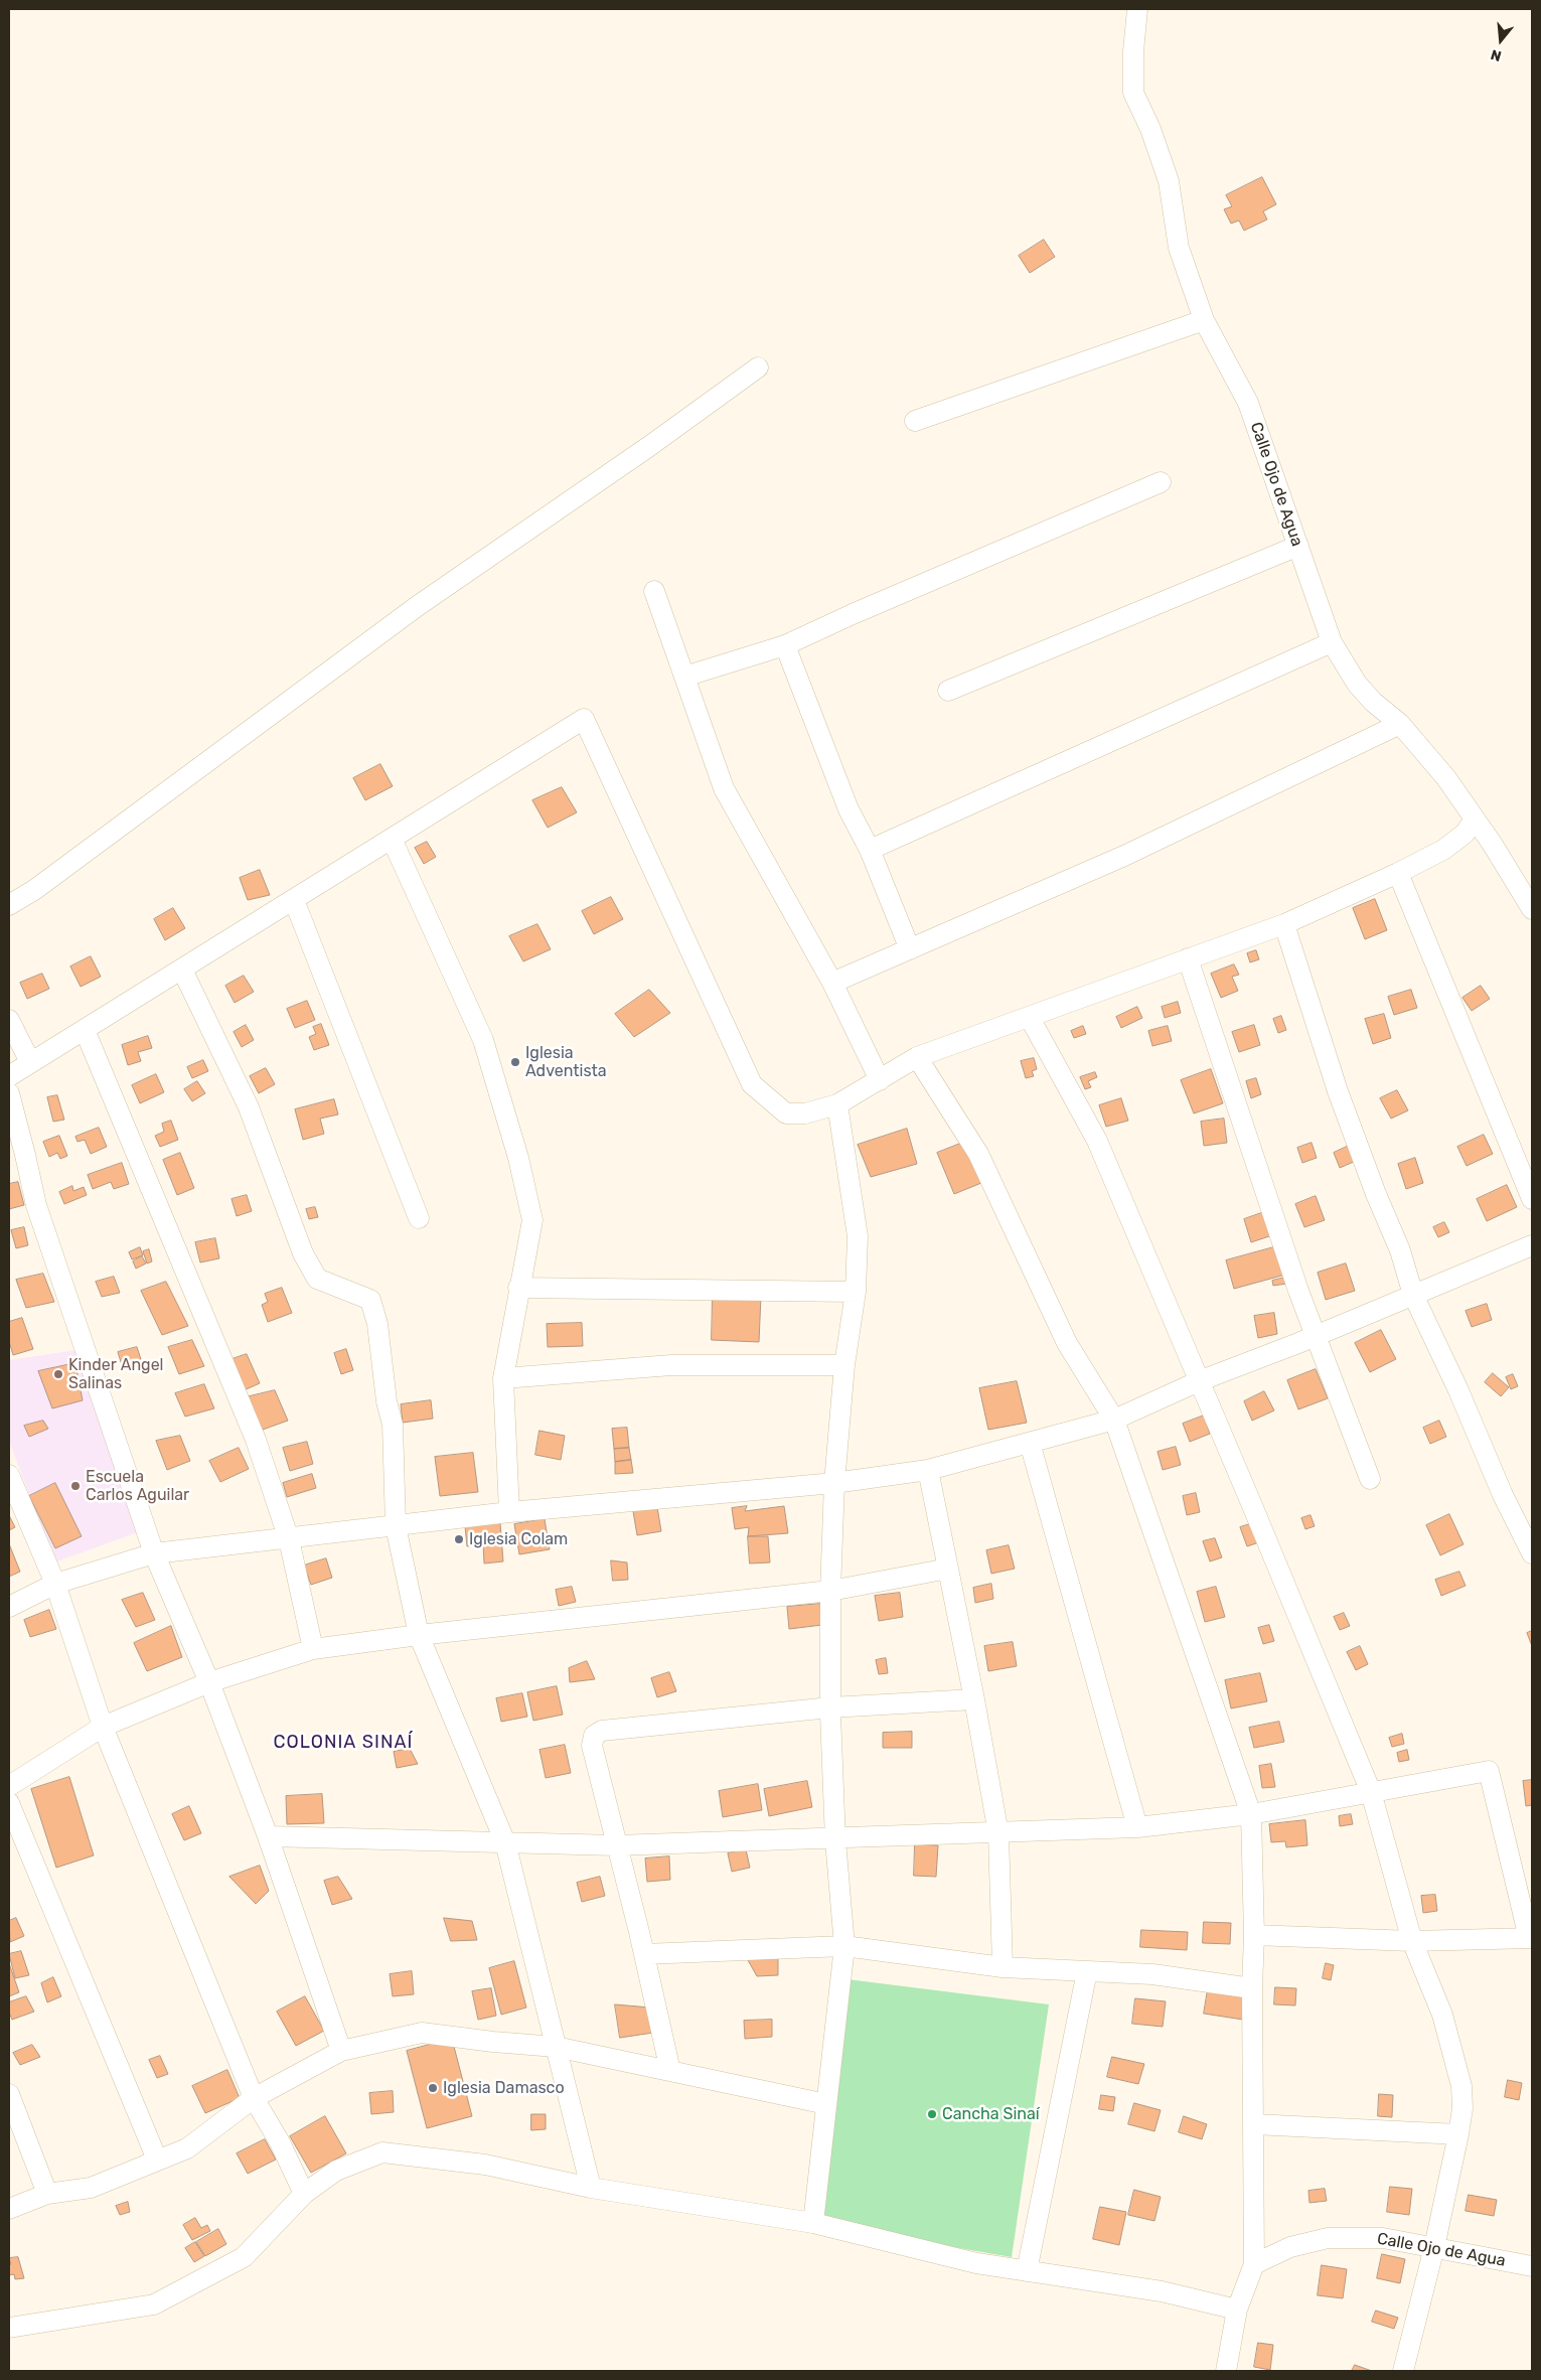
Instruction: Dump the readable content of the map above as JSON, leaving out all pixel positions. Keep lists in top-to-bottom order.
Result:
{
  "streets": {
    "street": ["Calle Ojo de Agua"]
  },
  "districts": ["COLONIA SINAÍ"],
  "places": [
    "Iglesia Adventista",
    "Kinder Angel Salinas",
    "Escuela Carlos Aguilar",
    "Iglesia Colam",
    "Iglesia Damasco",
    "Cancha Sinaí"
  ],
  "north": "bottom"
}
